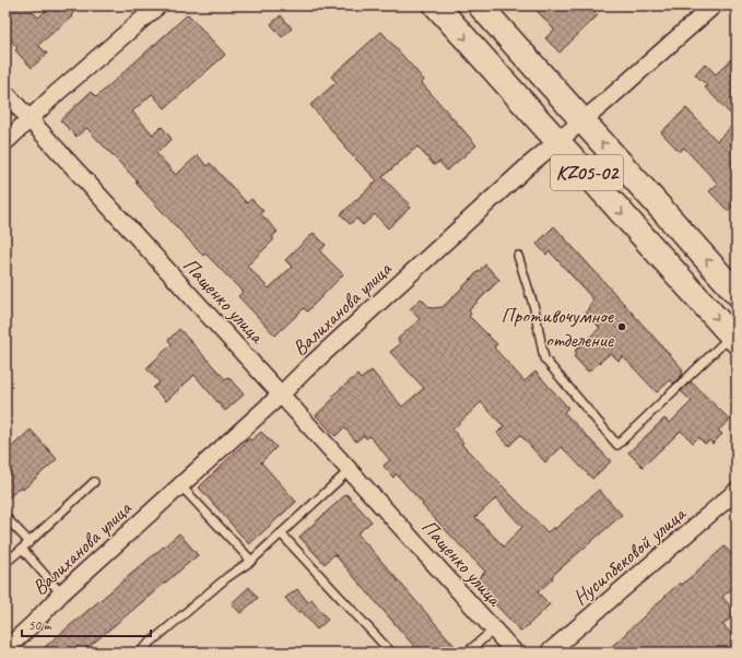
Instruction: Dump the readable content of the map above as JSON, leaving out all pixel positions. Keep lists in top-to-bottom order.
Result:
{
  "streets": {
    "highway": ["KZ05-02"],
    "street": ["Пащенко улица", "Валиханова улица", "Нусипбековой улица"]
  },
  "crossings": [
    ["KZ05-02", "Валиханова улица"],
    ["Пащенко улица", "Валиханова улица"]
  ],
  "places": ["Противочумное отделение"],
  "scale_bar": "50 m"
}
